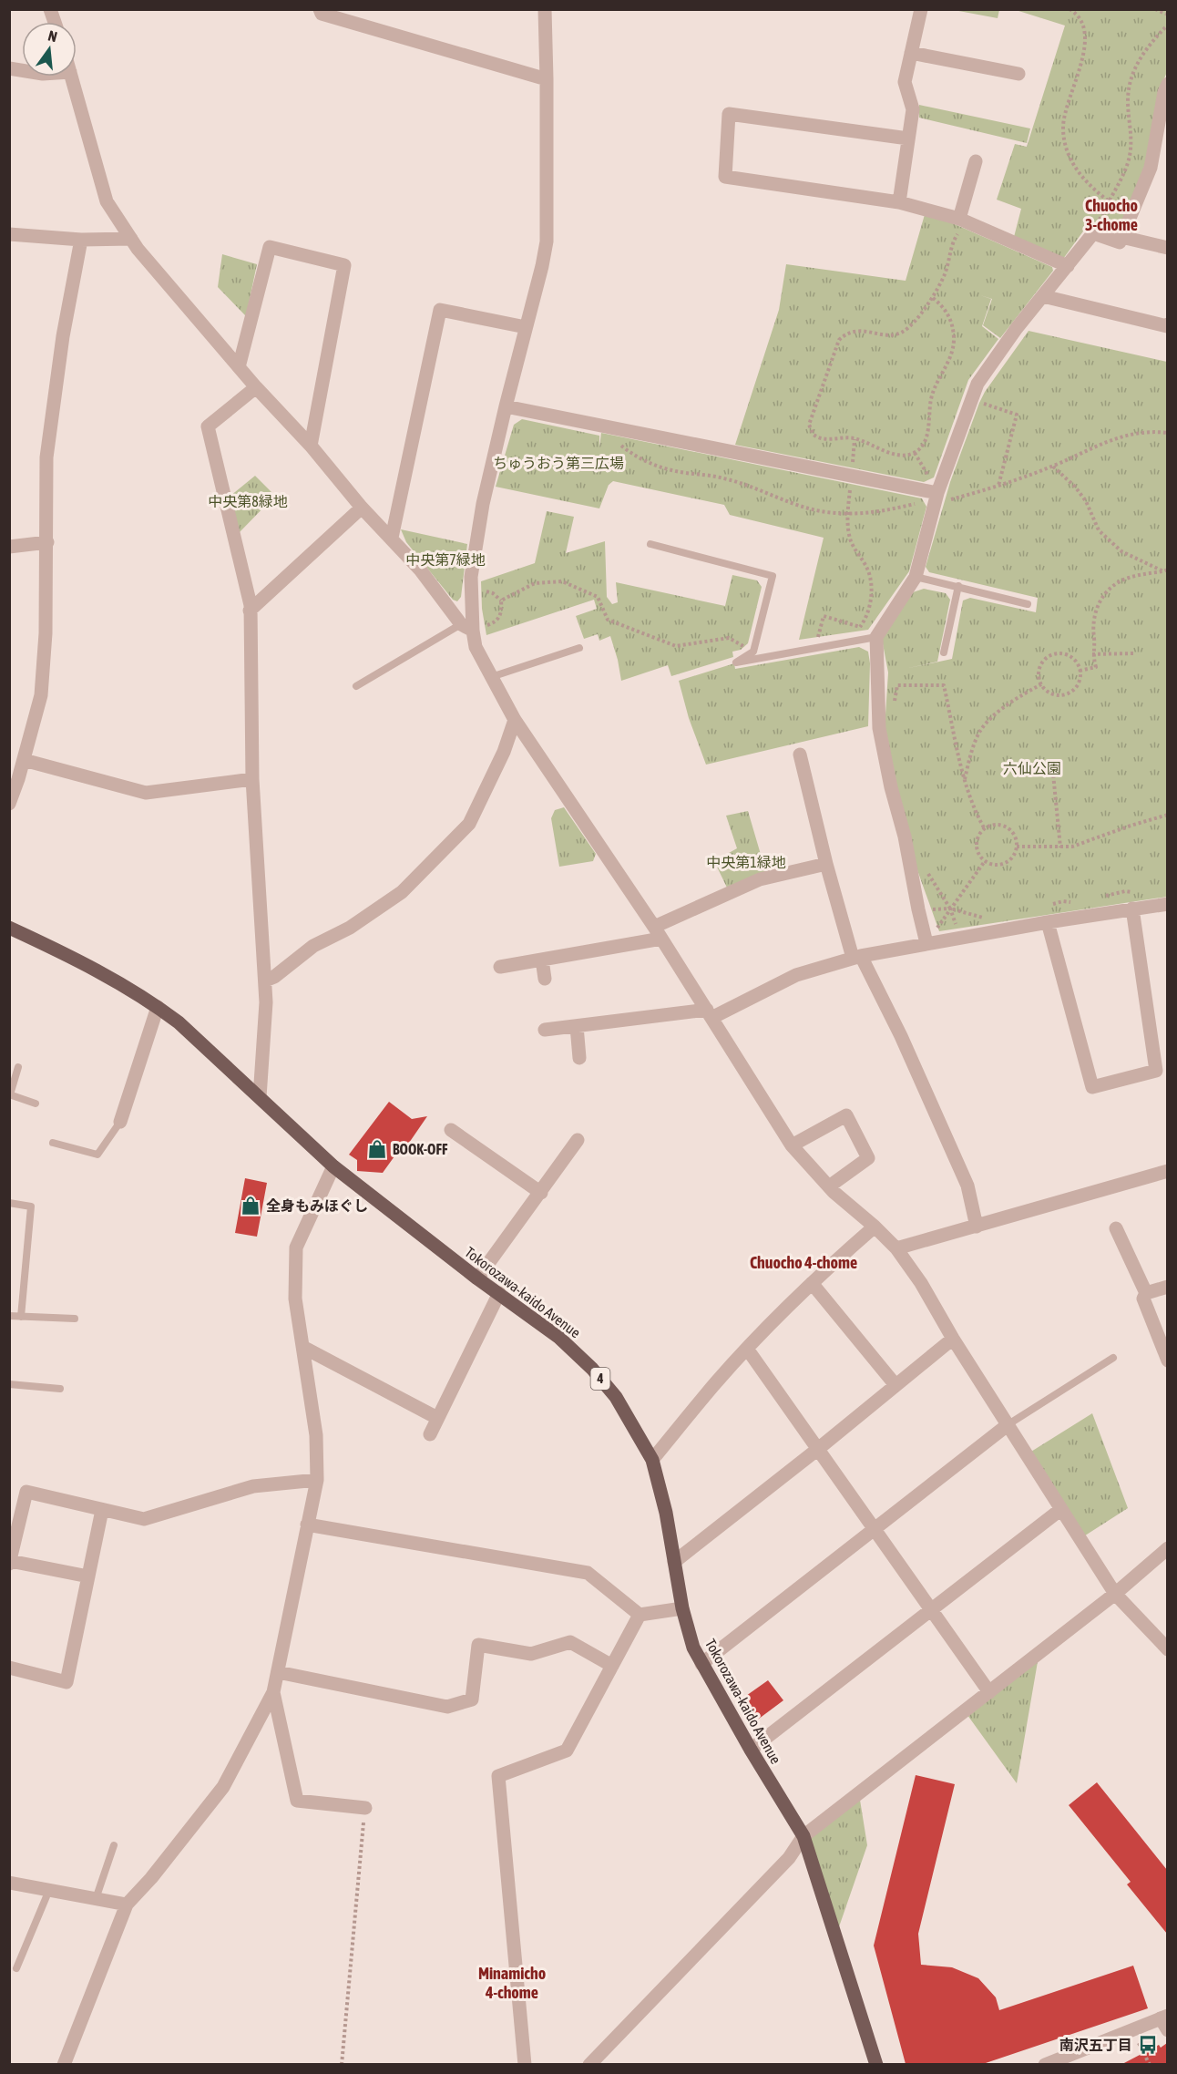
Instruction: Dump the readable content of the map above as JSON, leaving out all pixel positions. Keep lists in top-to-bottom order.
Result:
{
  "streets": {
    "main road": ["Tokorozawa-kaido Avenue", "4"]
  },
  "districts": ["Chuocho 3-chome", "Chuocho 4-chome", "Minamicho 4-chome"],
  "parks": [
    "ちゅうおう第三広場",
    "中央第8緑地",
    "中央第7緑地",
    "六仙公園",
    "中央第1緑地"
  ],
  "places": {
    "shop": ["BOOK-OFF", "全身もみほぐし"],
    "bus stop": ["南沢五丁目"]
  },
  "north": "top"
}
